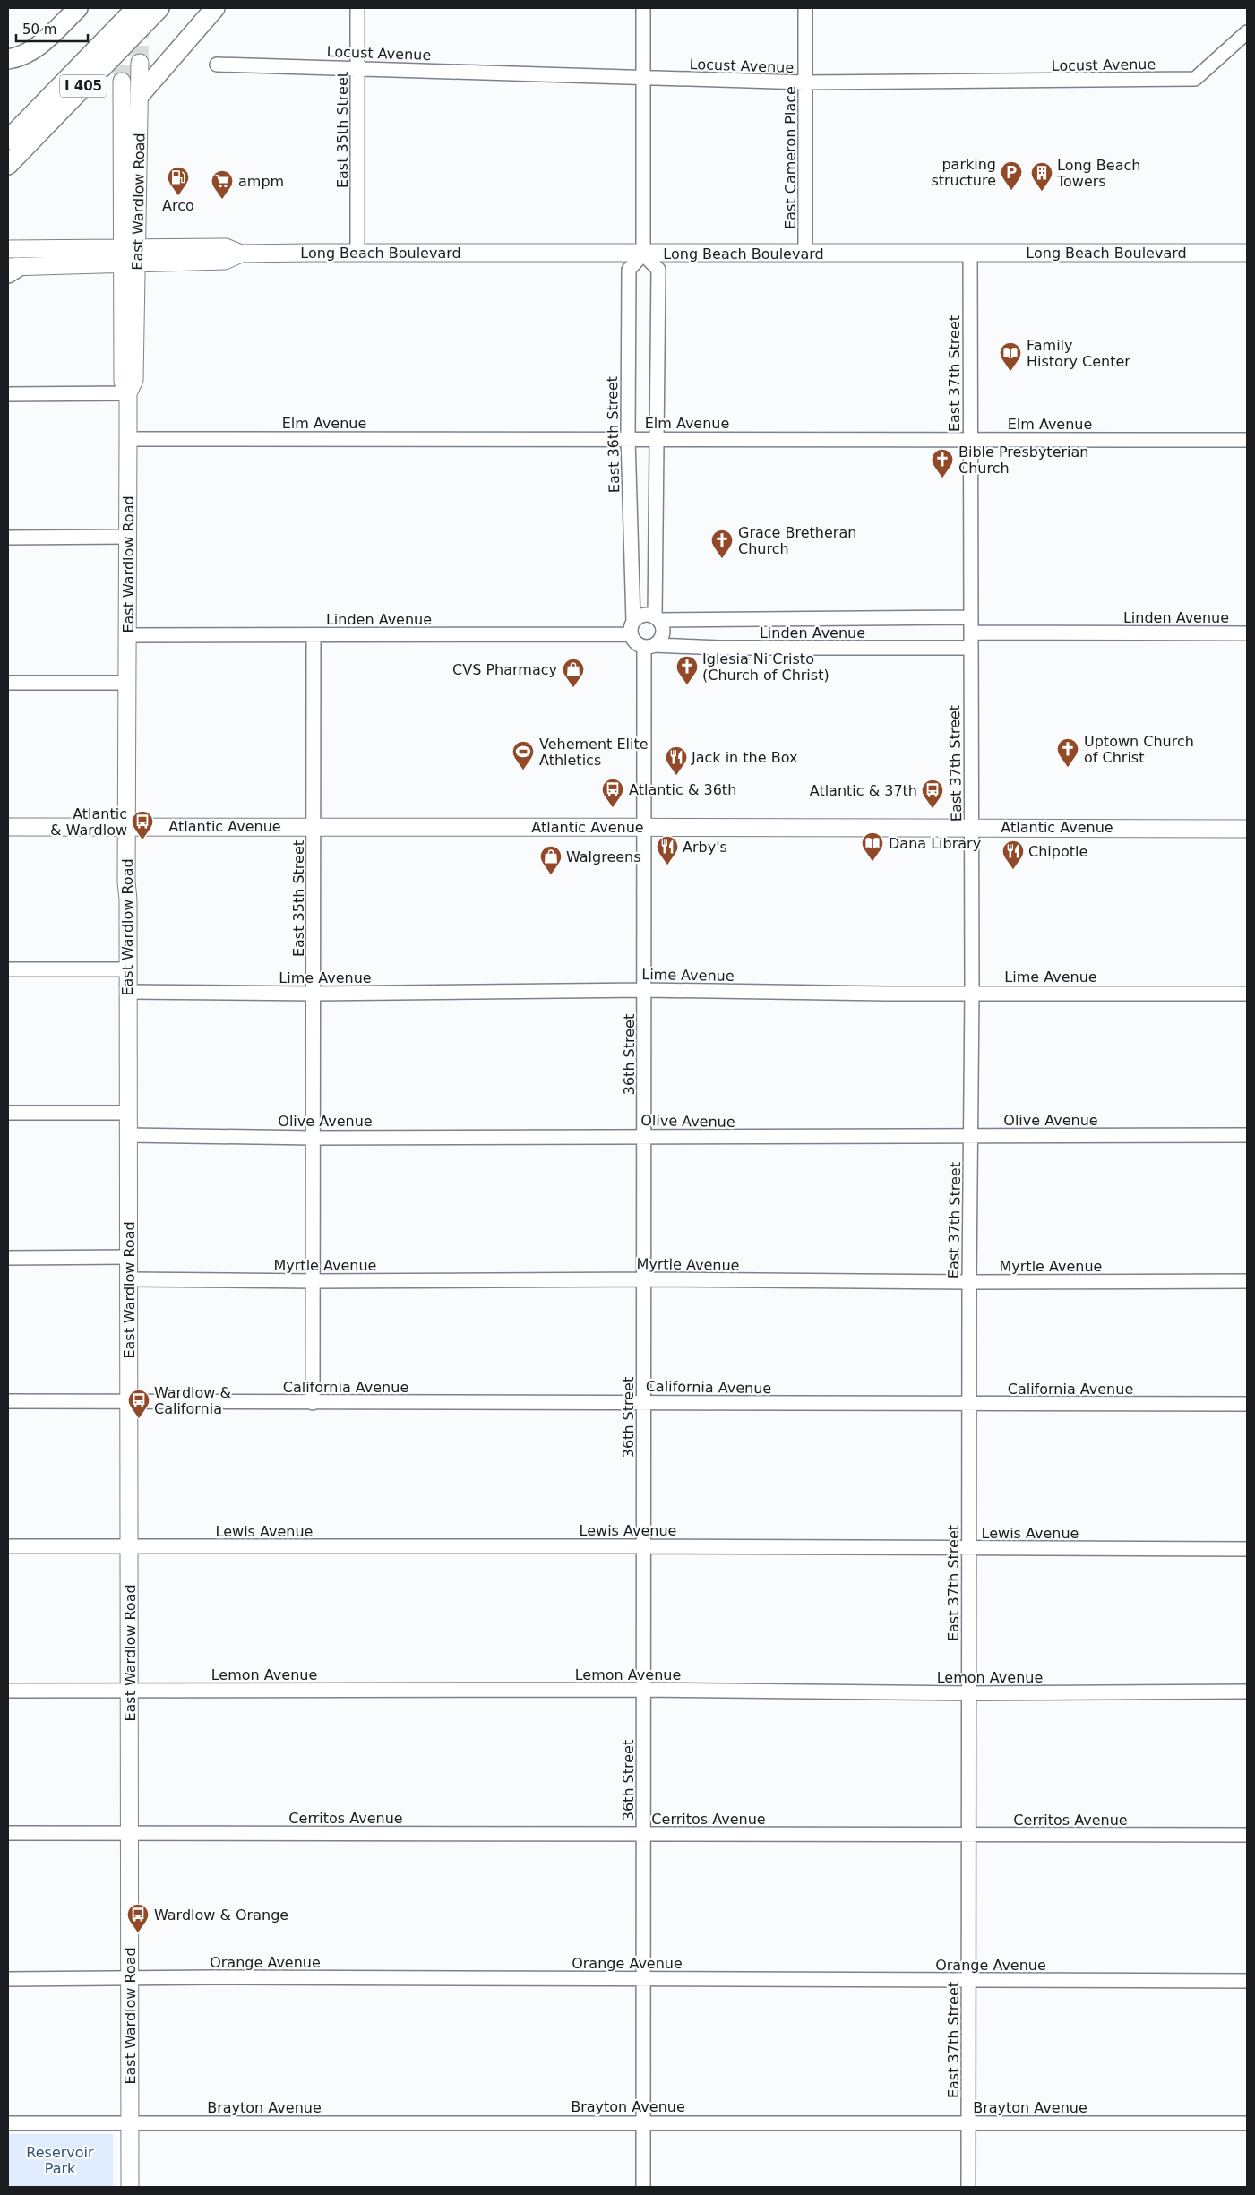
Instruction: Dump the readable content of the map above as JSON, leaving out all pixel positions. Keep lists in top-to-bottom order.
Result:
{
  "streets": {
    "highway": ["I 405"],
    "main road": ["East Wardlow Road", "Long Beach Boulevard", "Atlantic Avenue"],
    "street": [
      "Locust Avenue",
      "East 35th Street",
      "East Cameron Place",
      "East 37th Street",
      "Elm Avenue",
      "East 36th Street",
      "Linden Avenue",
      "Lime Avenue",
      "36th Street",
      "Olive Avenue",
      "Myrtle Avenue",
      "California Avenue",
      "Lewis Avenue",
      "Lemon Avenue",
      "Cerritos Avenue",
      "Orange Avenue",
      "Brayton Avenue"
    ]
  },
  "crossings": [
    ["Locust Avenue", "East 35th Street"],
    ["Locust Avenue", "East Cameron Place"],
    ["East 35th Street", "Long Beach Boulevard"],
    ["East 35th Street", "Linden Avenue"],
    ["East 35th Street", "Atlantic Avenue"],
    ["East 35th Street", "Lime Avenue"],
    ["East 35th Street", "Olive Avenue"],
    ["East 35th Street", "Myrtle Avenue"],
    ["East 35th Street", "California Avenue"],
    ["East Cameron Place", "Long Beach Boulevard"],
    ["East Wardlow Road", "Long Beach Boulevard"],
    ["East Wardlow Road", "Elm Avenue"],
    ["East Wardlow Road", "Linden Avenue"],
    ["East Wardlow Road", "Atlantic Avenue"],
    ["East Wardlow Road", "Lime Avenue"],
    ["East Wardlow Road", "Olive Avenue"],
    ["East Wardlow Road", "Myrtle Avenue"],
    ["East Wardlow Road", "California Avenue"],
    ["East Wardlow Road", "Lewis Avenue"],
    ["East Wardlow Road", "Lemon Avenue"],
    ["East Wardlow Road", "Cerritos Avenue"],
    ["East Wardlow Road", "Orange Avenue"],
    ["East Wardlow Road", "Brayton Avenue"],
    ["Long Beach Boulevard", "East 37th Street"],
    ["Long Beach Boulevard", "East 36th Street"],
    ["East 37th Street", "Elm Avenue"],
    ["East 37th Street", "Linden Avenue"],
    ["East 37th Street", "Atlantic Avenue"],
    ["East 37th Street", "Lime Avenue"],
    ["East 37th Street", "Olive Avenue"],
    ["East 37th Street", "Myrtle Avenue"],
    ["East 37th Street", "California Avenue"],
    ["East 37th Street", "Lewis Avenue"],
    ["East 37th Street", "Lemon Avenue"],
    ["East 37th Street", "Cerritos Avenue"],
    ["East 37th Street", "Orange Avenue"],
    ["East 37th Street", "Brayton Avenue"],
    ["Elm Avenue", "East 36th Street"],
    ["East 36th Street", "Linden Avenue"],
    ["East 36th Street", "36th Street"],
    ["Linden Avenue", "36th Street"],
    ["Atlantic Avenue", "36th Street"],
    ["Lime Avenue", "36th Street"],
    ["36th Street", "Olive Avenue"],
    ["36th Street", "Myrtle Avenue"],
    ["36th Street", "California Avenue"],
    ["36th Street", "Lewis Avenue"],
    ["36th Street", "Lemon Avenue"],
    ["36th Street", "Cerritos Avenue"],
    ["36th Street", "Orange Avenue"],
    ["36th Street", "Brayton Avenue"]
  ],
  "parks": ["Reservoir Park"],
  "places": {
    "parking": ["parking structure"],
    "building": ["Long Beach Towers"],
    "fuel station": ["Arco"],
    "supermarket": ["ampm"],
    "library": ["Family History Center", "Dana Library"],
    "church": [
      "Bible Presbyterian Church",
      "Grace Bretheran Church",
      "Iglesia Ni Cristo (Church of Christ)",
      "Uptown Church of Christ"
    ],
    "shop": ["CVS Pharmacy", "Walgreens"],
    "sports": ["Vehement Elite Athletics"],
    "restaurant": ["Jack in the Box", "Arby's", "Chipotle"],
    "bus stop": [
      "Atlantic & 36th",
      "Atlantic & 37th",
      "Atlantic & Wardlow",
      "Wardlow & California",
      "Wardlow & Orange"
    ]
  },
  "scale_bar": "50 m"
}
